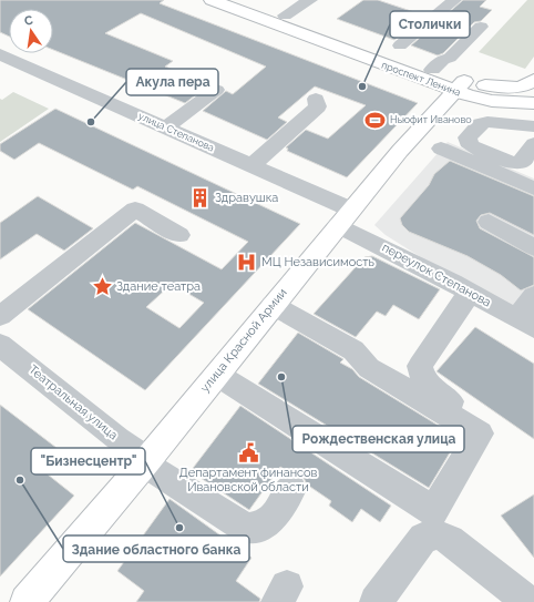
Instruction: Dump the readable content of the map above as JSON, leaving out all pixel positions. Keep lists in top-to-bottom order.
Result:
{
  "streets": {
    "main road": ["проспект Ленина", "улица Красной Армии"],
    "street": ["улица Степанова", "переулок Степанова", "Театральная улица"]
  },
  "crossings": [
    ["проспект Ленина", "улица Красной Армии"],
    ["улица Степанова", "переулок Степанова"],
    ["улица Степанова", "улица Красной Армии"],
    ["переулок Степанова", "улица Красной Армии"],
    ["улица Красной Армии", "Театральная улица"]
  ],
  "places": {
    "other": [
      "Столички",
      "Акула пера",
      "Рождественская улица",
      "Здание областного банка",
      "\"Бизнесцентр\""
    ],
    "sports": ["Ньюфит Иваново"],
    "building": ["Здравушка"],
    "hospital": ["МЦ Независимость"],
    "place": ["Здание театра"],
    "public building": ["Департамент финансов Ивановской области"]
  },
  "north": "top"
}
